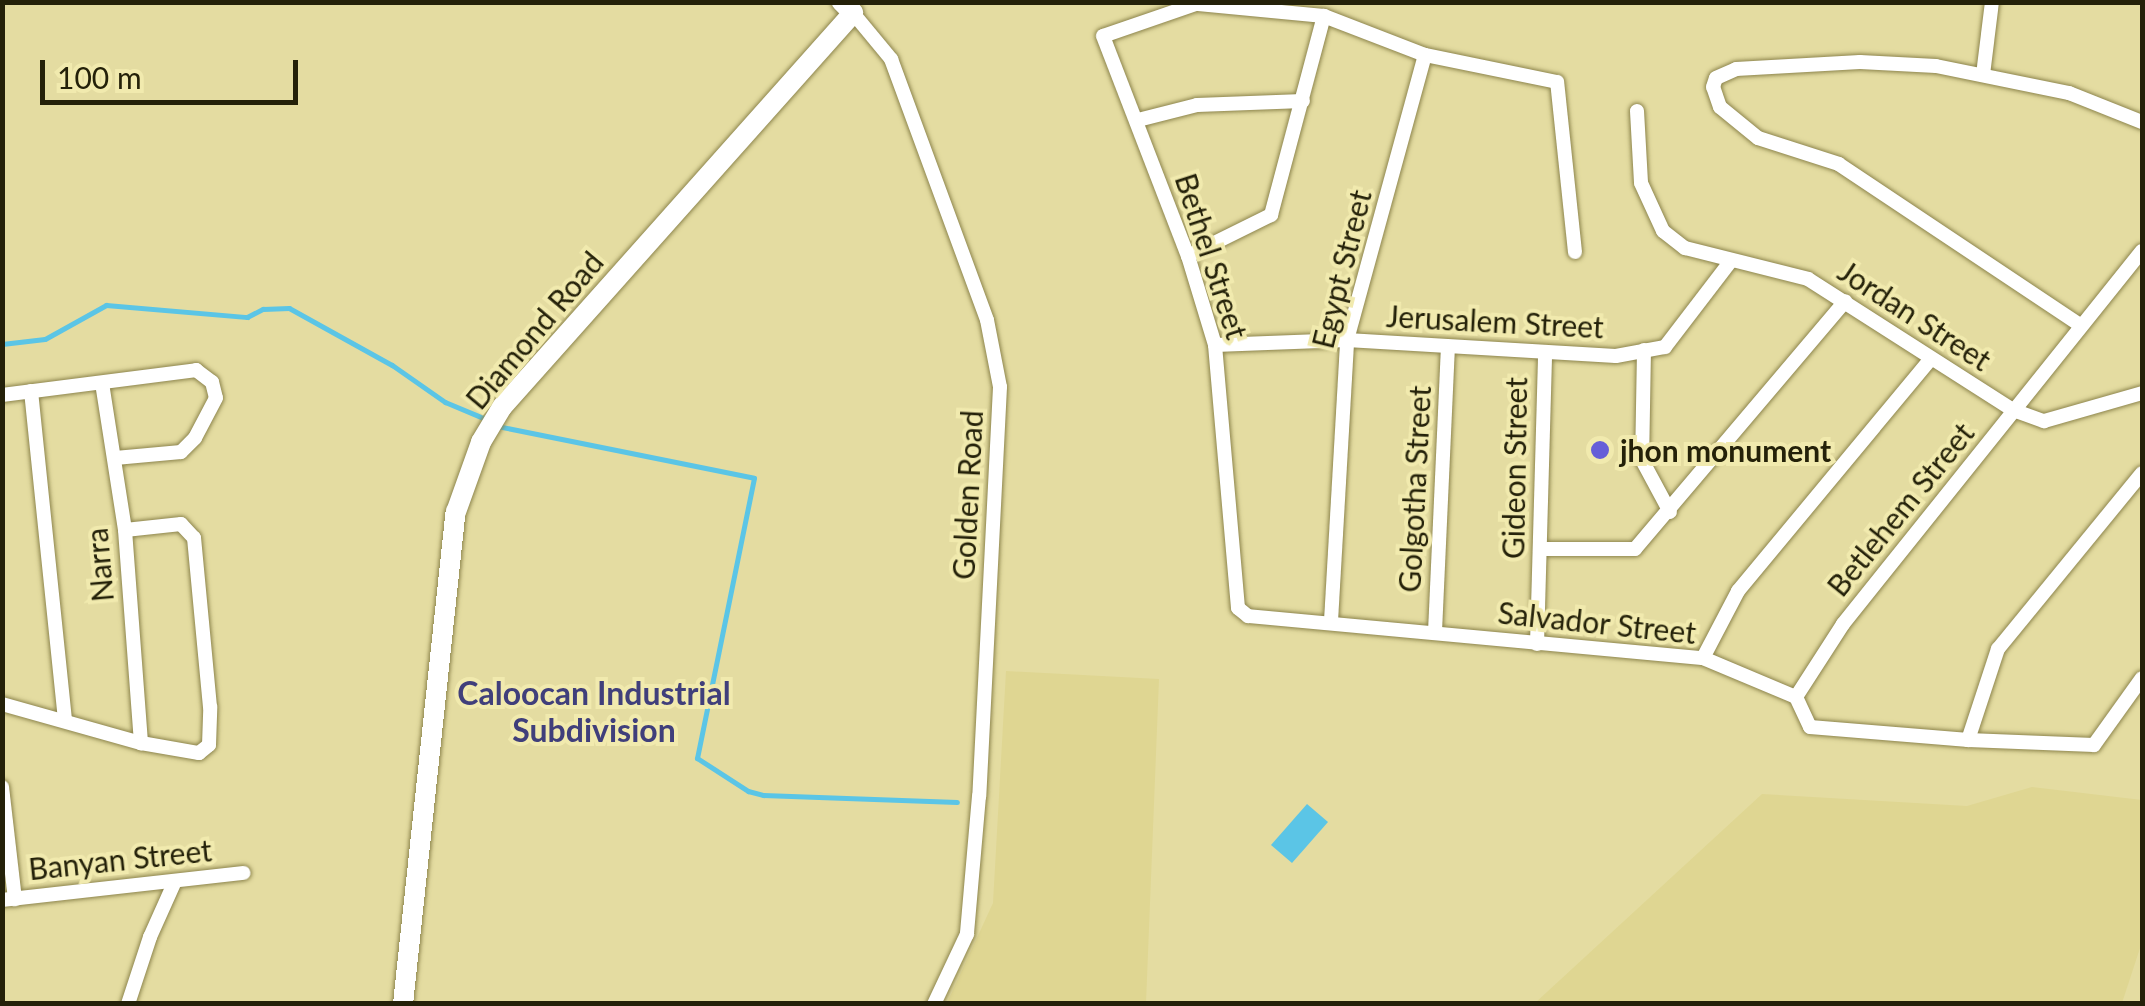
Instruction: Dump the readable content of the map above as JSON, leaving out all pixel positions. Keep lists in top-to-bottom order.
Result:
{
  "streets": {
    "main road": ["Diamond Road"],
    "street": [
      "Bethel Street",
      "Egypt Street",
      "Jordan Street",
      "Jerusalem Street",
      "Gideon Street",
      "Golgotha Street",
      "Golden Road",
      "Betlehem Street",
      "Narra",
      "Salvador Street",
      "Banyan Street"
    ]
  },
  "crossings": [
    ["Bethel Street", "Jerusalem Street"],
    ["Bethel Street", "Salvador Street"],
    ["Egypt Street", "Jerusalem Street"],
    ["Egypt Street", "Salvador Street"],
    ["Jordan Street", "Jerusalem Street"],
    ["Jordan Street", "Betlehem Street"],
    ["Jerusalem Street", "Gideon Street"],
    ["Jerusalem Street", "Golgotha Street"],
    ["Diamond Road", "Golden Road"],
    ["Gideon Street", "Salvador Street"],
    ["Golgotha Street", "Salvador Street"],
    ["Betlehem Street", "Salvador Street"]
  ],
  "districts": ["Caloocan Industrial Subdivision"],
  "places": ["jhon monument"],
  "scale_bar": "100 m"
}
